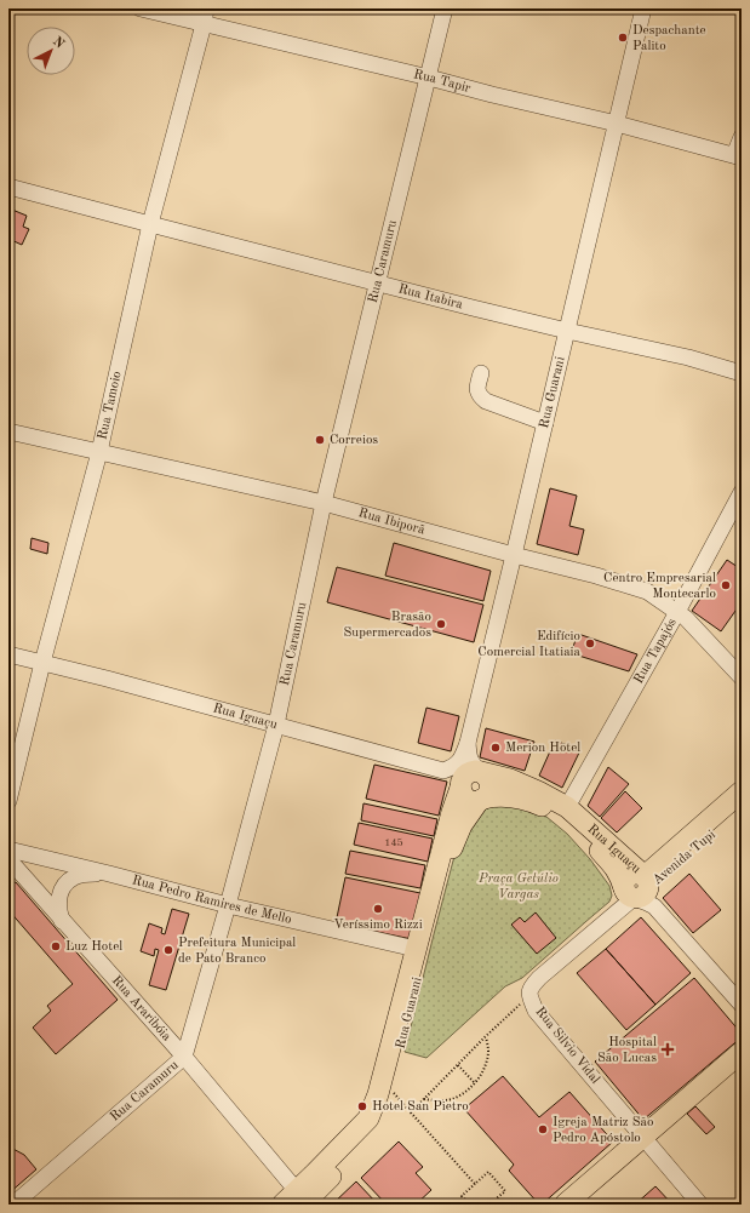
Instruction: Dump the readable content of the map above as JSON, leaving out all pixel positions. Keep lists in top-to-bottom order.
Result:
{
  "streets": {
    "main road": ["Rua Guarani", "Rua Iguaçu", "Avenida Tupi"],
    "street": [
      "Rua Tapir",
      "Rua Caramuru",
      "Rua Itabira",
      "Rua Tamoio",
      "Rua Ibiporã",
      "Rua Tapajós",
      "Rua Pedro Ramires de Mello",
      "Rua Araribóia",
      "Rua Silvio Vidal"
    ]
  },
  "crossings": [
    ["Rua Tapir", "Rua Caramuru"],
    ["Rua Tapir", "Rua Guarani"],
    ["Rua Tapir", "Rua Tamoio"],
    ["Rua Caramuru", "Rua Itabira"],
    ["Rua Caramuru", "Rua Ibiporã"],
    ["Rua Caramuru", "Rua Iguaçu"],
    ["Rua Caramuru", "Rua Pedro Ramires de Mello"],
    ["Rua Caramuru", "Rua Araribóia"],
    ["Rua Itabira", "Rua Guarani"],
    ["Rua Itabira", "Rua Tamoio"],
    ["Rua Guarani", "Rua Ibiporã"],
    ["Rua Guarani", "Rua Iguaçu"],
    ["Rua Guarani", "Rua Pedro Ramires de Mello"],
    ["Rua Guarani", "Rua Araribóia"],
    ["Rua Tamoio", "Rua Ibiporã"],
    ["Rua Tamoio", "Rua Iguaçu"],
    ["Rua Ibiporã", "Rua Tapajós"],
    ["Rua Tapajós", "Rua Iguaçu"],
    ["Rua Iguaçu", "Avenida Tupi"],
    ["Rua Iguaçu", "Rua Silvio Vidal"],
    ["Avenida Tupi", "Rua Silvio Vidal"]
  ],
  "parks": ["Praça Getúlio Vargas"],
  "places": {
    "other": [
      "Despachante Palito",
      "Correios",
      "Centro Empresarial Montecarlo",
      "Brasão Supermercados",
      "Edifício Comercial Itatiaia",
      "Merion Hotel",
      "Veríssimo Rizzi",
      "Luz Hotel",
      "Prefeitura Municipal de Pato Branco",
      "Hotel San Pietro",
      "Igreja Matriz São Pedro Apóstolo"
    ],
    "health": ["Hospital São Lucas"]
  },
  "house_numbers": ["145"],
  "north": "top right"
}
